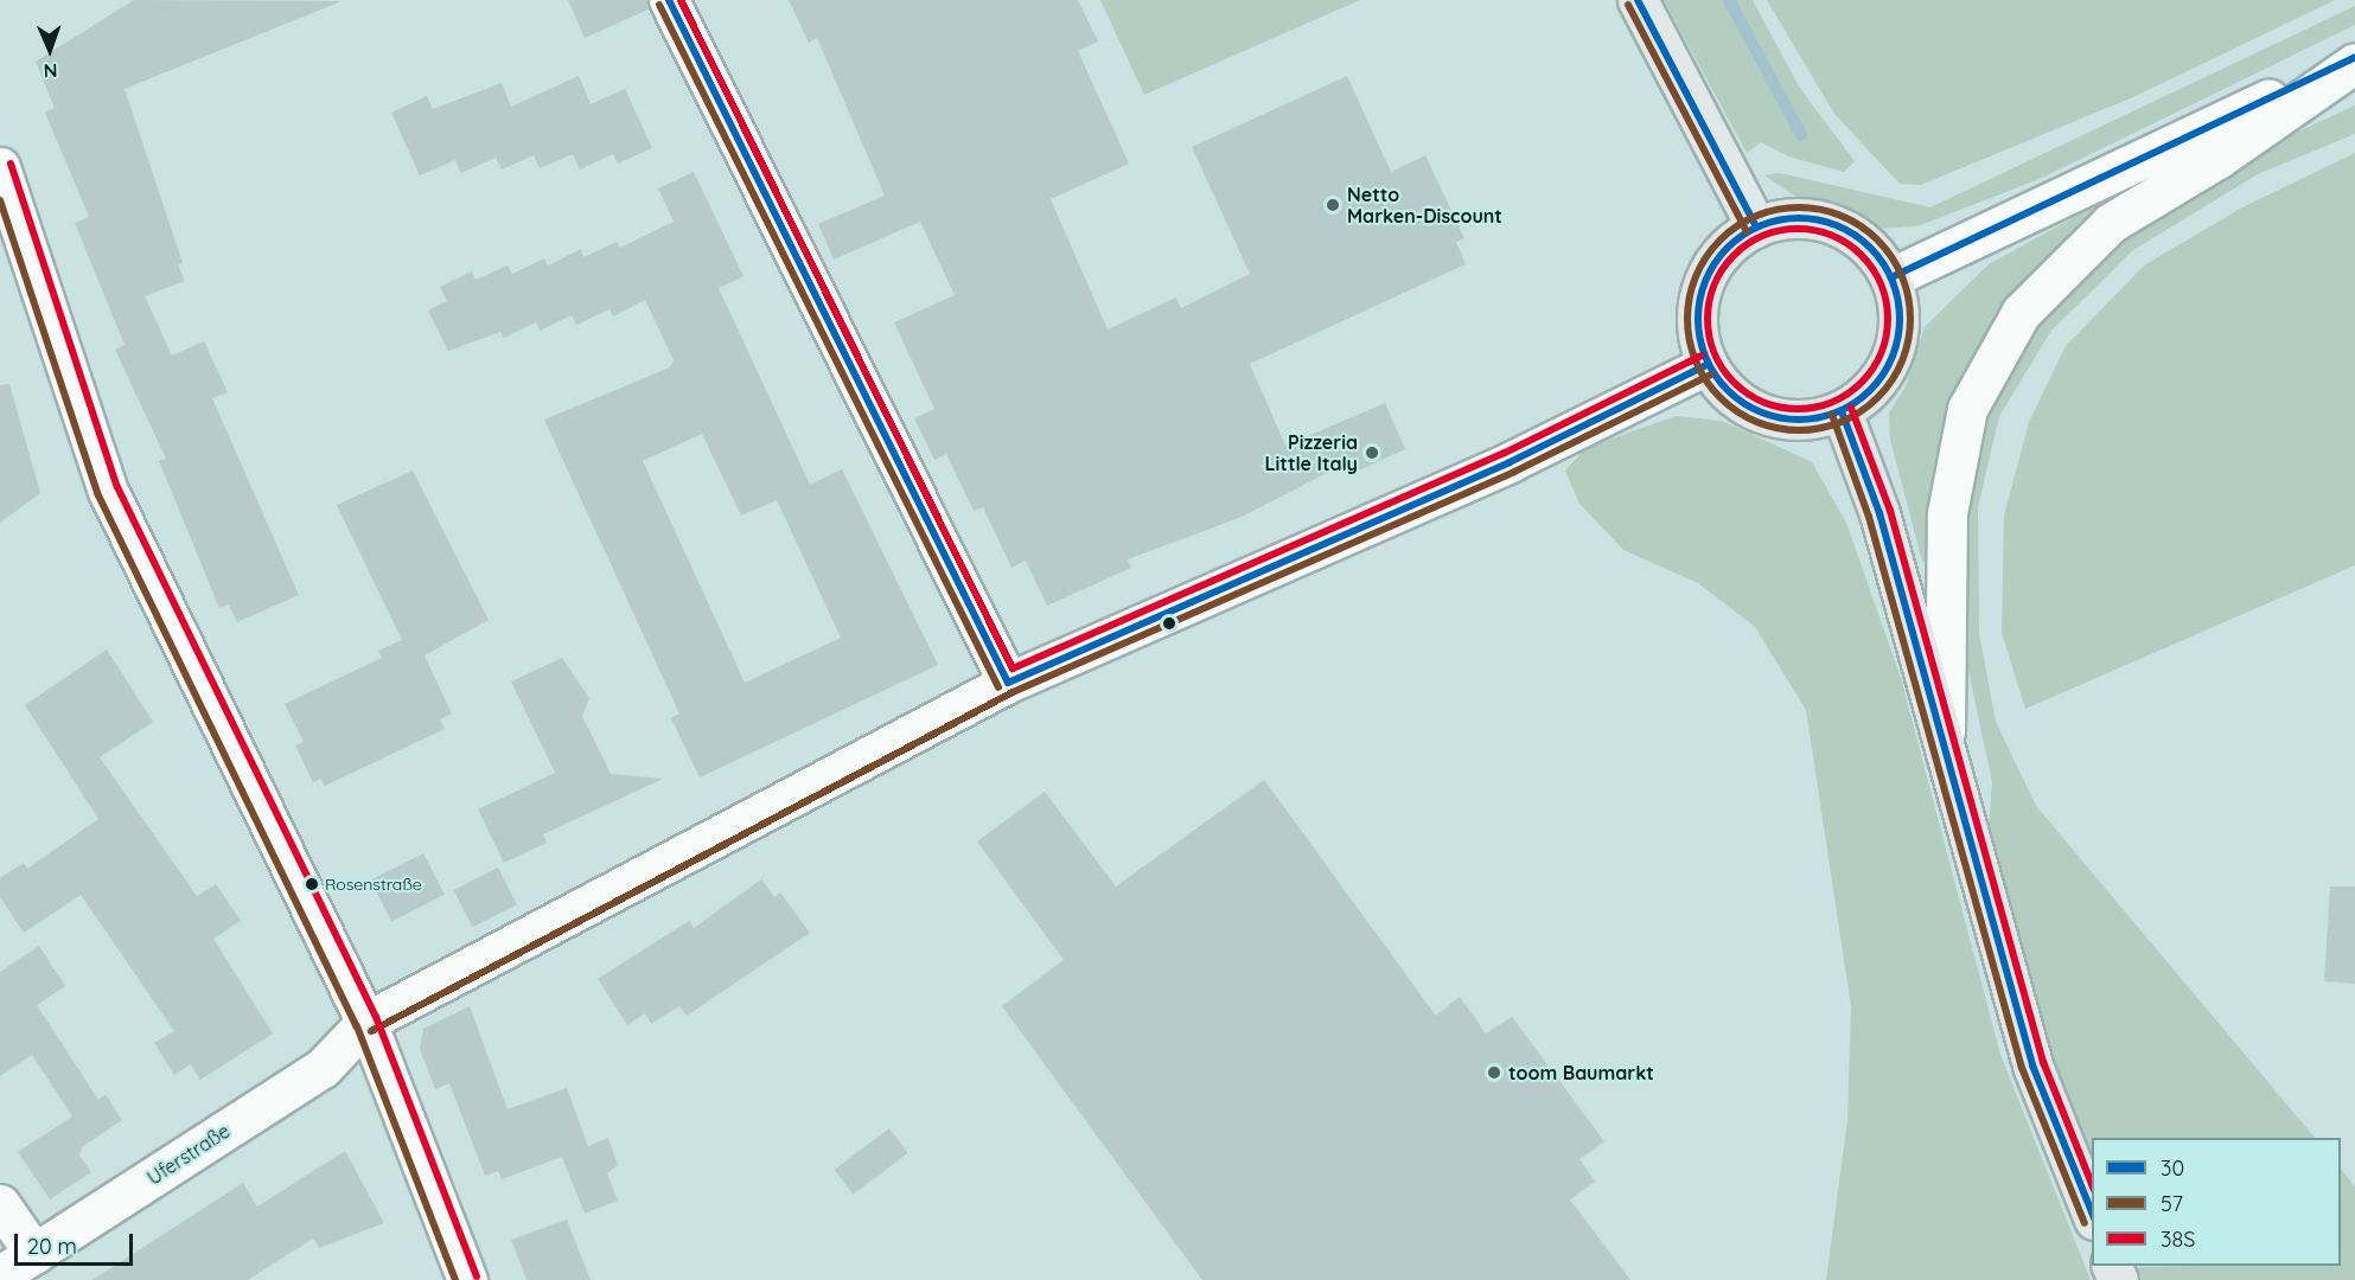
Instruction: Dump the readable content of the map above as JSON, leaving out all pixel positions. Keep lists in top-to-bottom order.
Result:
{
  "streets": {
    "street": ["Uferstraße"]
  },
  "places": [
    "Netto Marken-Discount",
    "Pizzeria Little Italy",
    "Rosenstraße",
    "toom Baumarkt"
  ],
  "lines": ["transit line 30", "transit line 38S", "transit line 57"],
  "legend": ["30", "57", "38S"],
  "scale_bar": "20 m",
  "north": "bottom"
}
